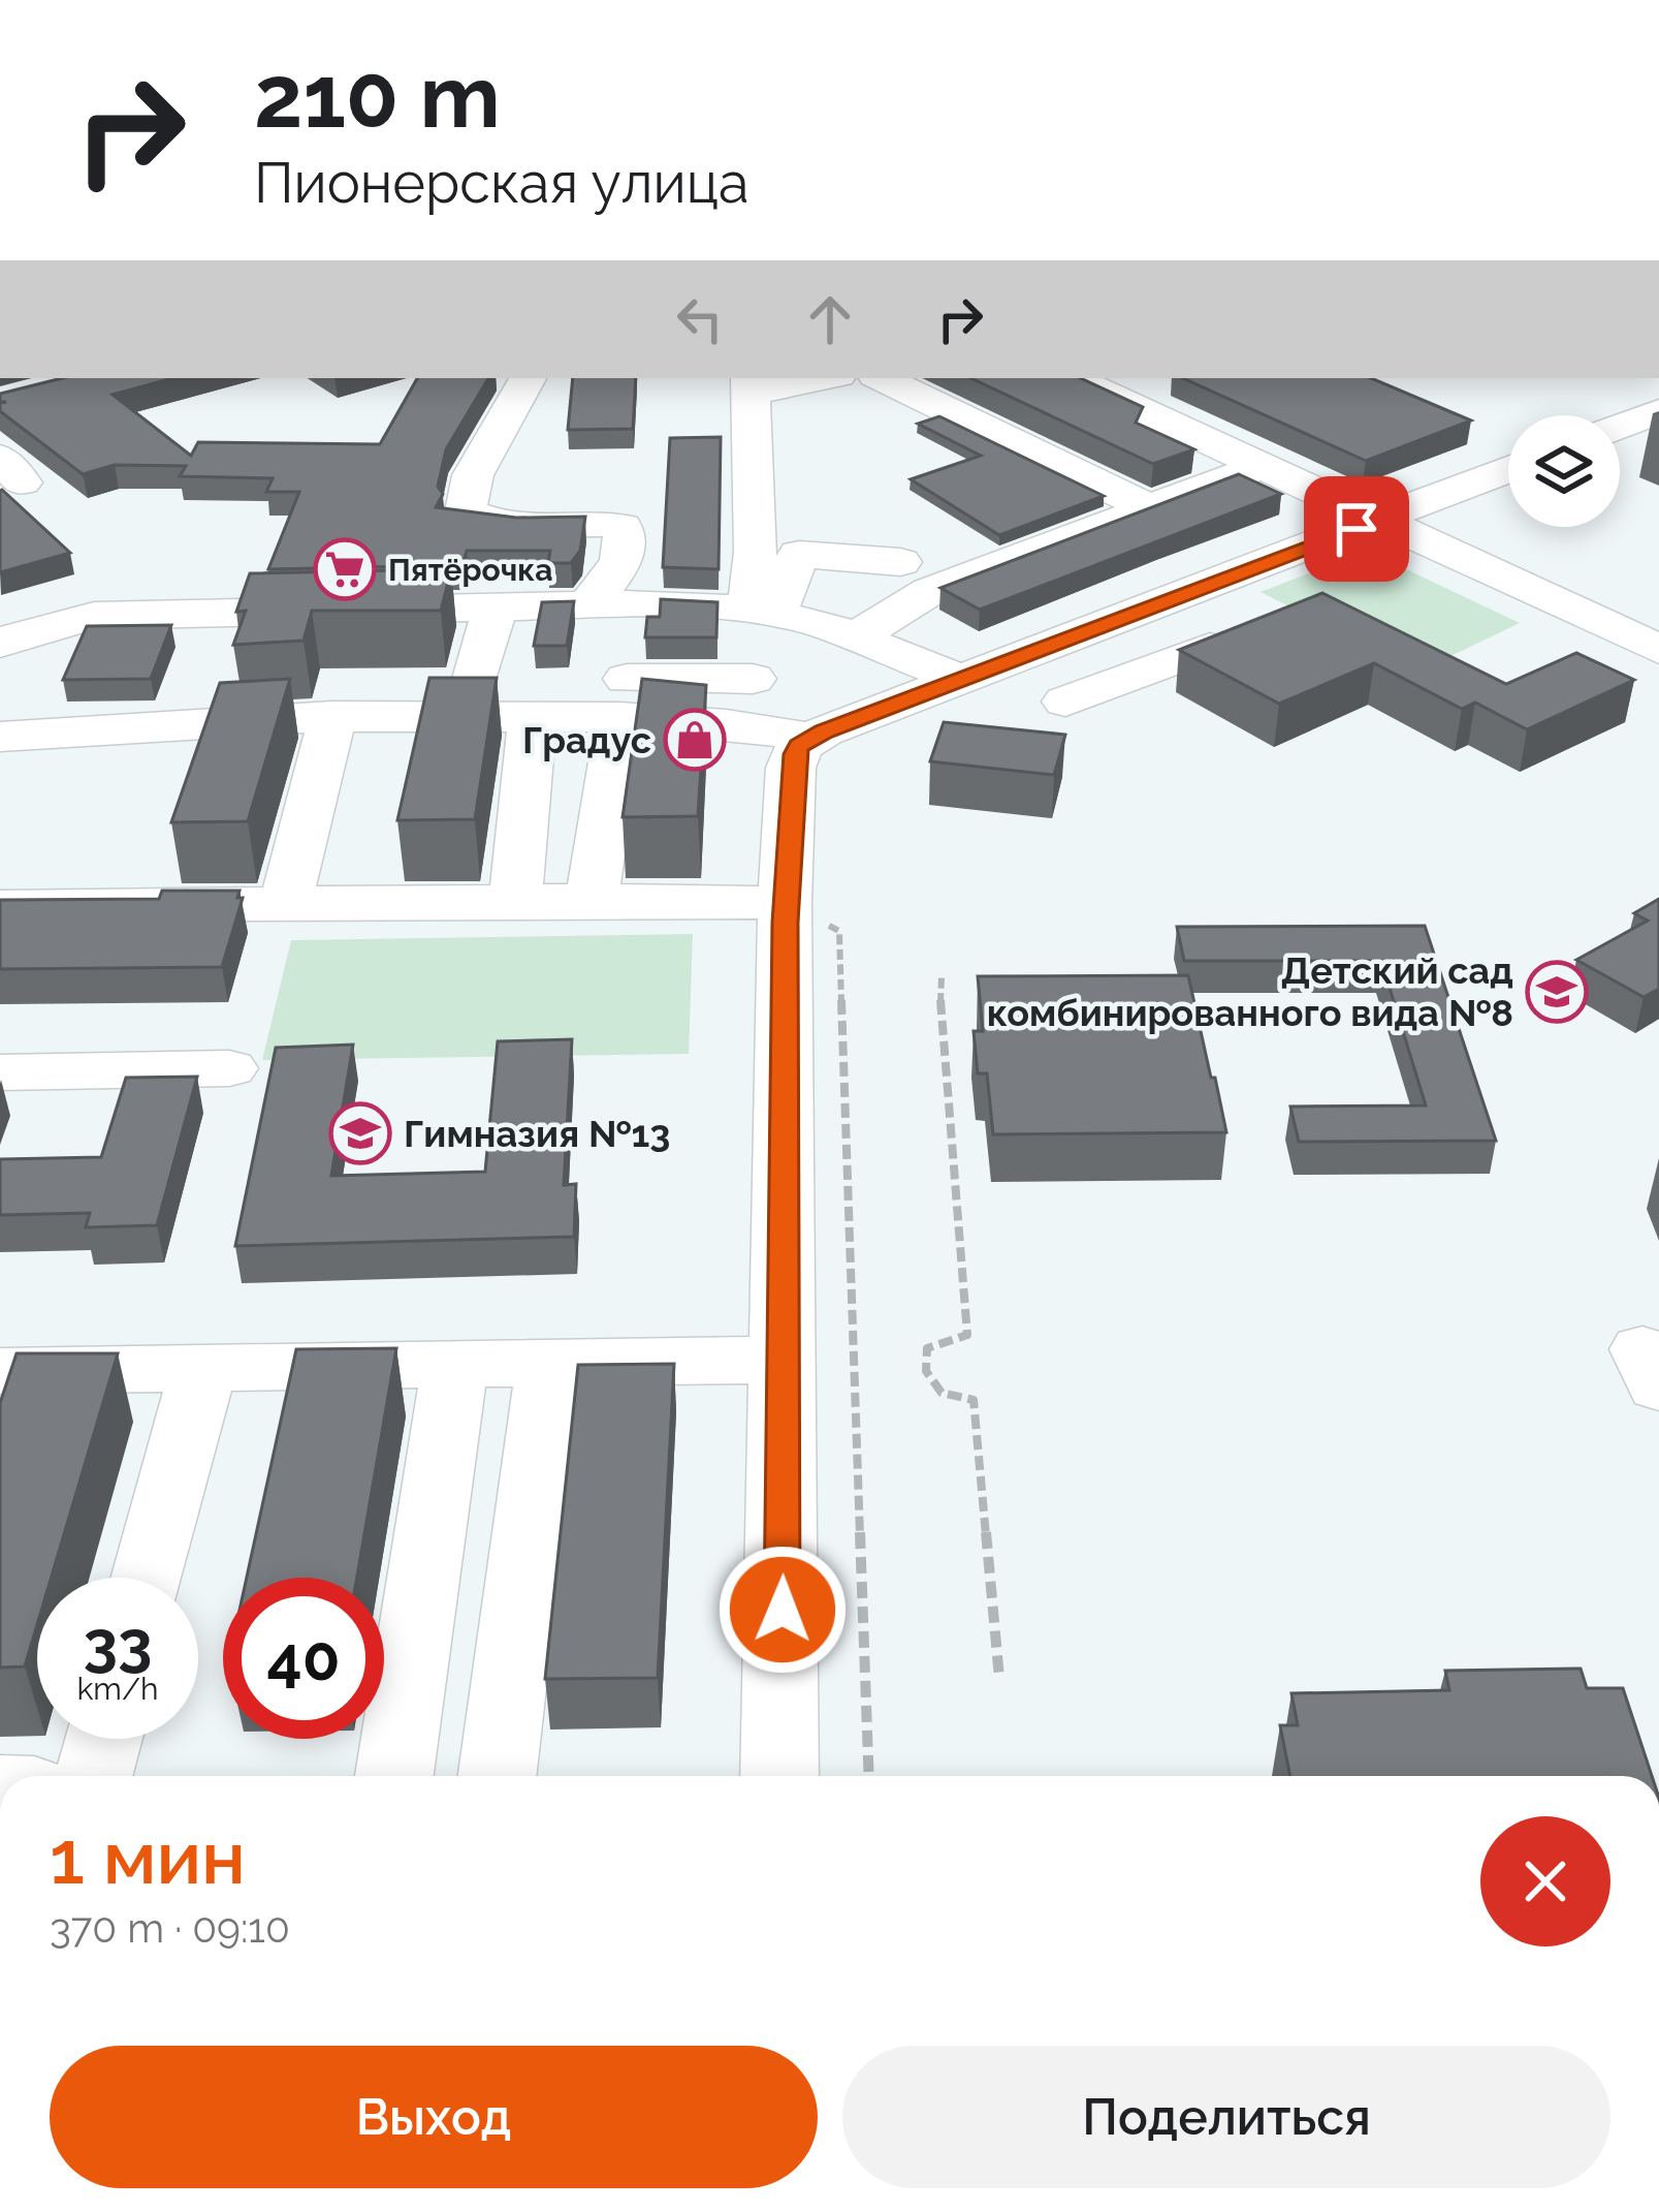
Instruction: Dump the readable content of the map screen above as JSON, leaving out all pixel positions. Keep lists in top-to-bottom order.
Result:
{
  "places": {
    "supermarket": ["Пятёрочка"],
    "shop": ["Градус"],
    "school or university": ["Детский сад комбинированного вида №8", "Гимназия №13"]
  },
  "page": {
    "turn": ["210 m", "Пионерская улица"],
    "speed": "33 km/h",
    "limit": "40",
    "heading": ["1 мин", "370 m · 09:10"],
    "buttons": ["Выход", "Поделиться"]
  }
}
